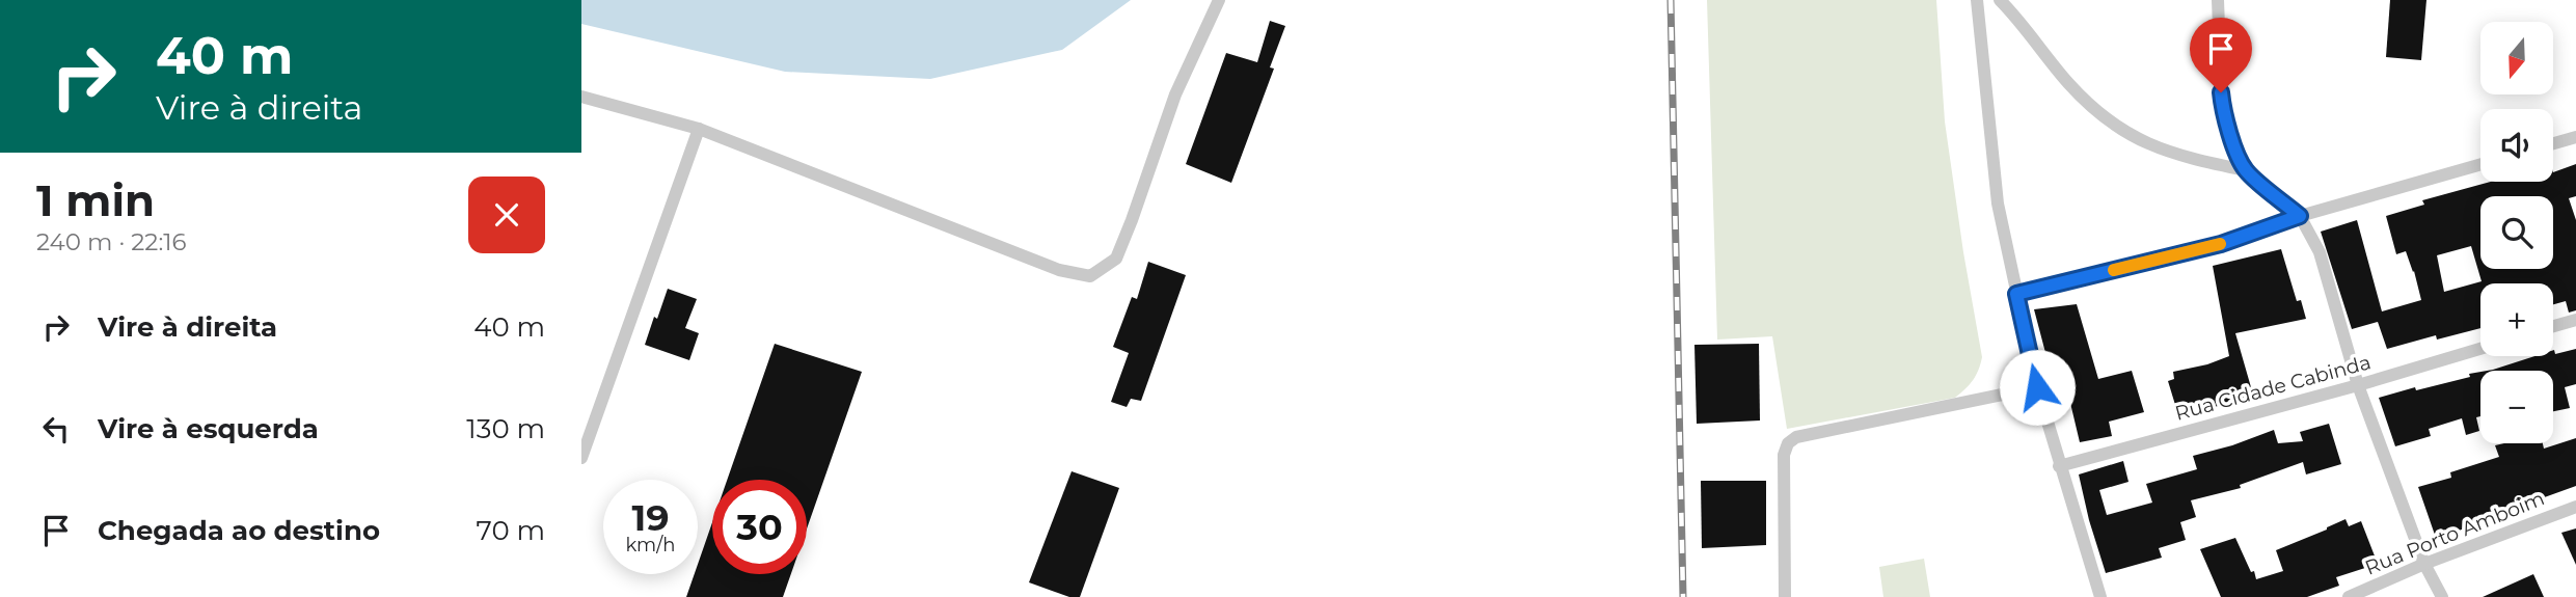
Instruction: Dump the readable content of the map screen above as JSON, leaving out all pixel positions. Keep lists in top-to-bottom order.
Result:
{
  "streets": {
    "street": ["Rua Cidade Cabinda", "Rua Porto Amboim"]
  },
  "north": "bottom",
  "page": {
    "turn": ["40 m", "Vire à direita"],
    "map_buttons": ["+", "−"],
    "heading": ["1 min", "240 m · 22:16"],
    "list": [
      {
        "name": "Vire à direita",
        "value": "40 m"
      },
      {
        "name": "Vire à esquerda",
        "value": "130 m"
      },
      {
        "name": "Chegada ao destino",
        "value": "70 m"
      }
    ],
    "speed": "19 km/h",
    "limit": "30"
  }
}
